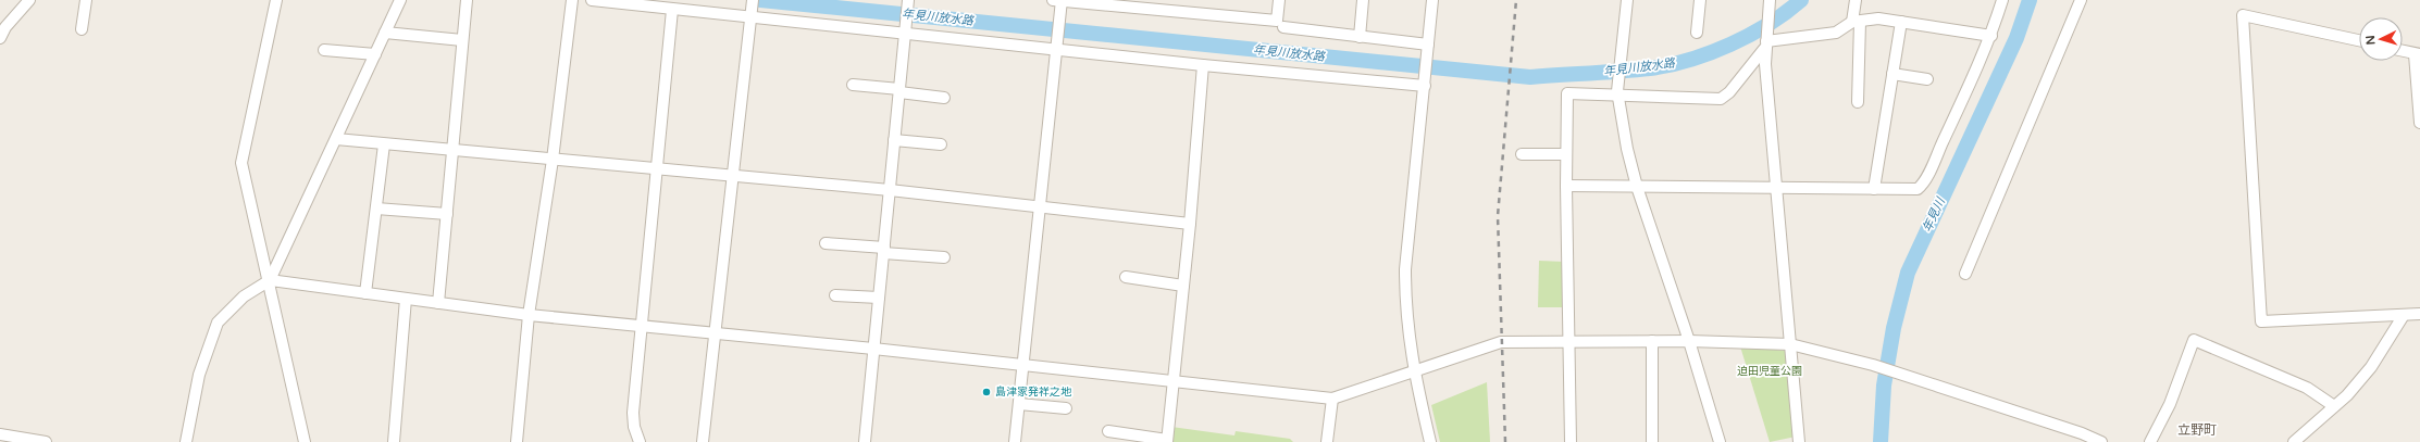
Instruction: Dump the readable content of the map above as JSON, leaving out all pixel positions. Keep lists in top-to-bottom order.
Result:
{
  "districts": ["立野町"],
  "water": ["年見川放水路", "年見川"],
  "parks": ["迫田児童公園"],
  "places": ["島津家発祥之地"],
  "north": "left"
}
